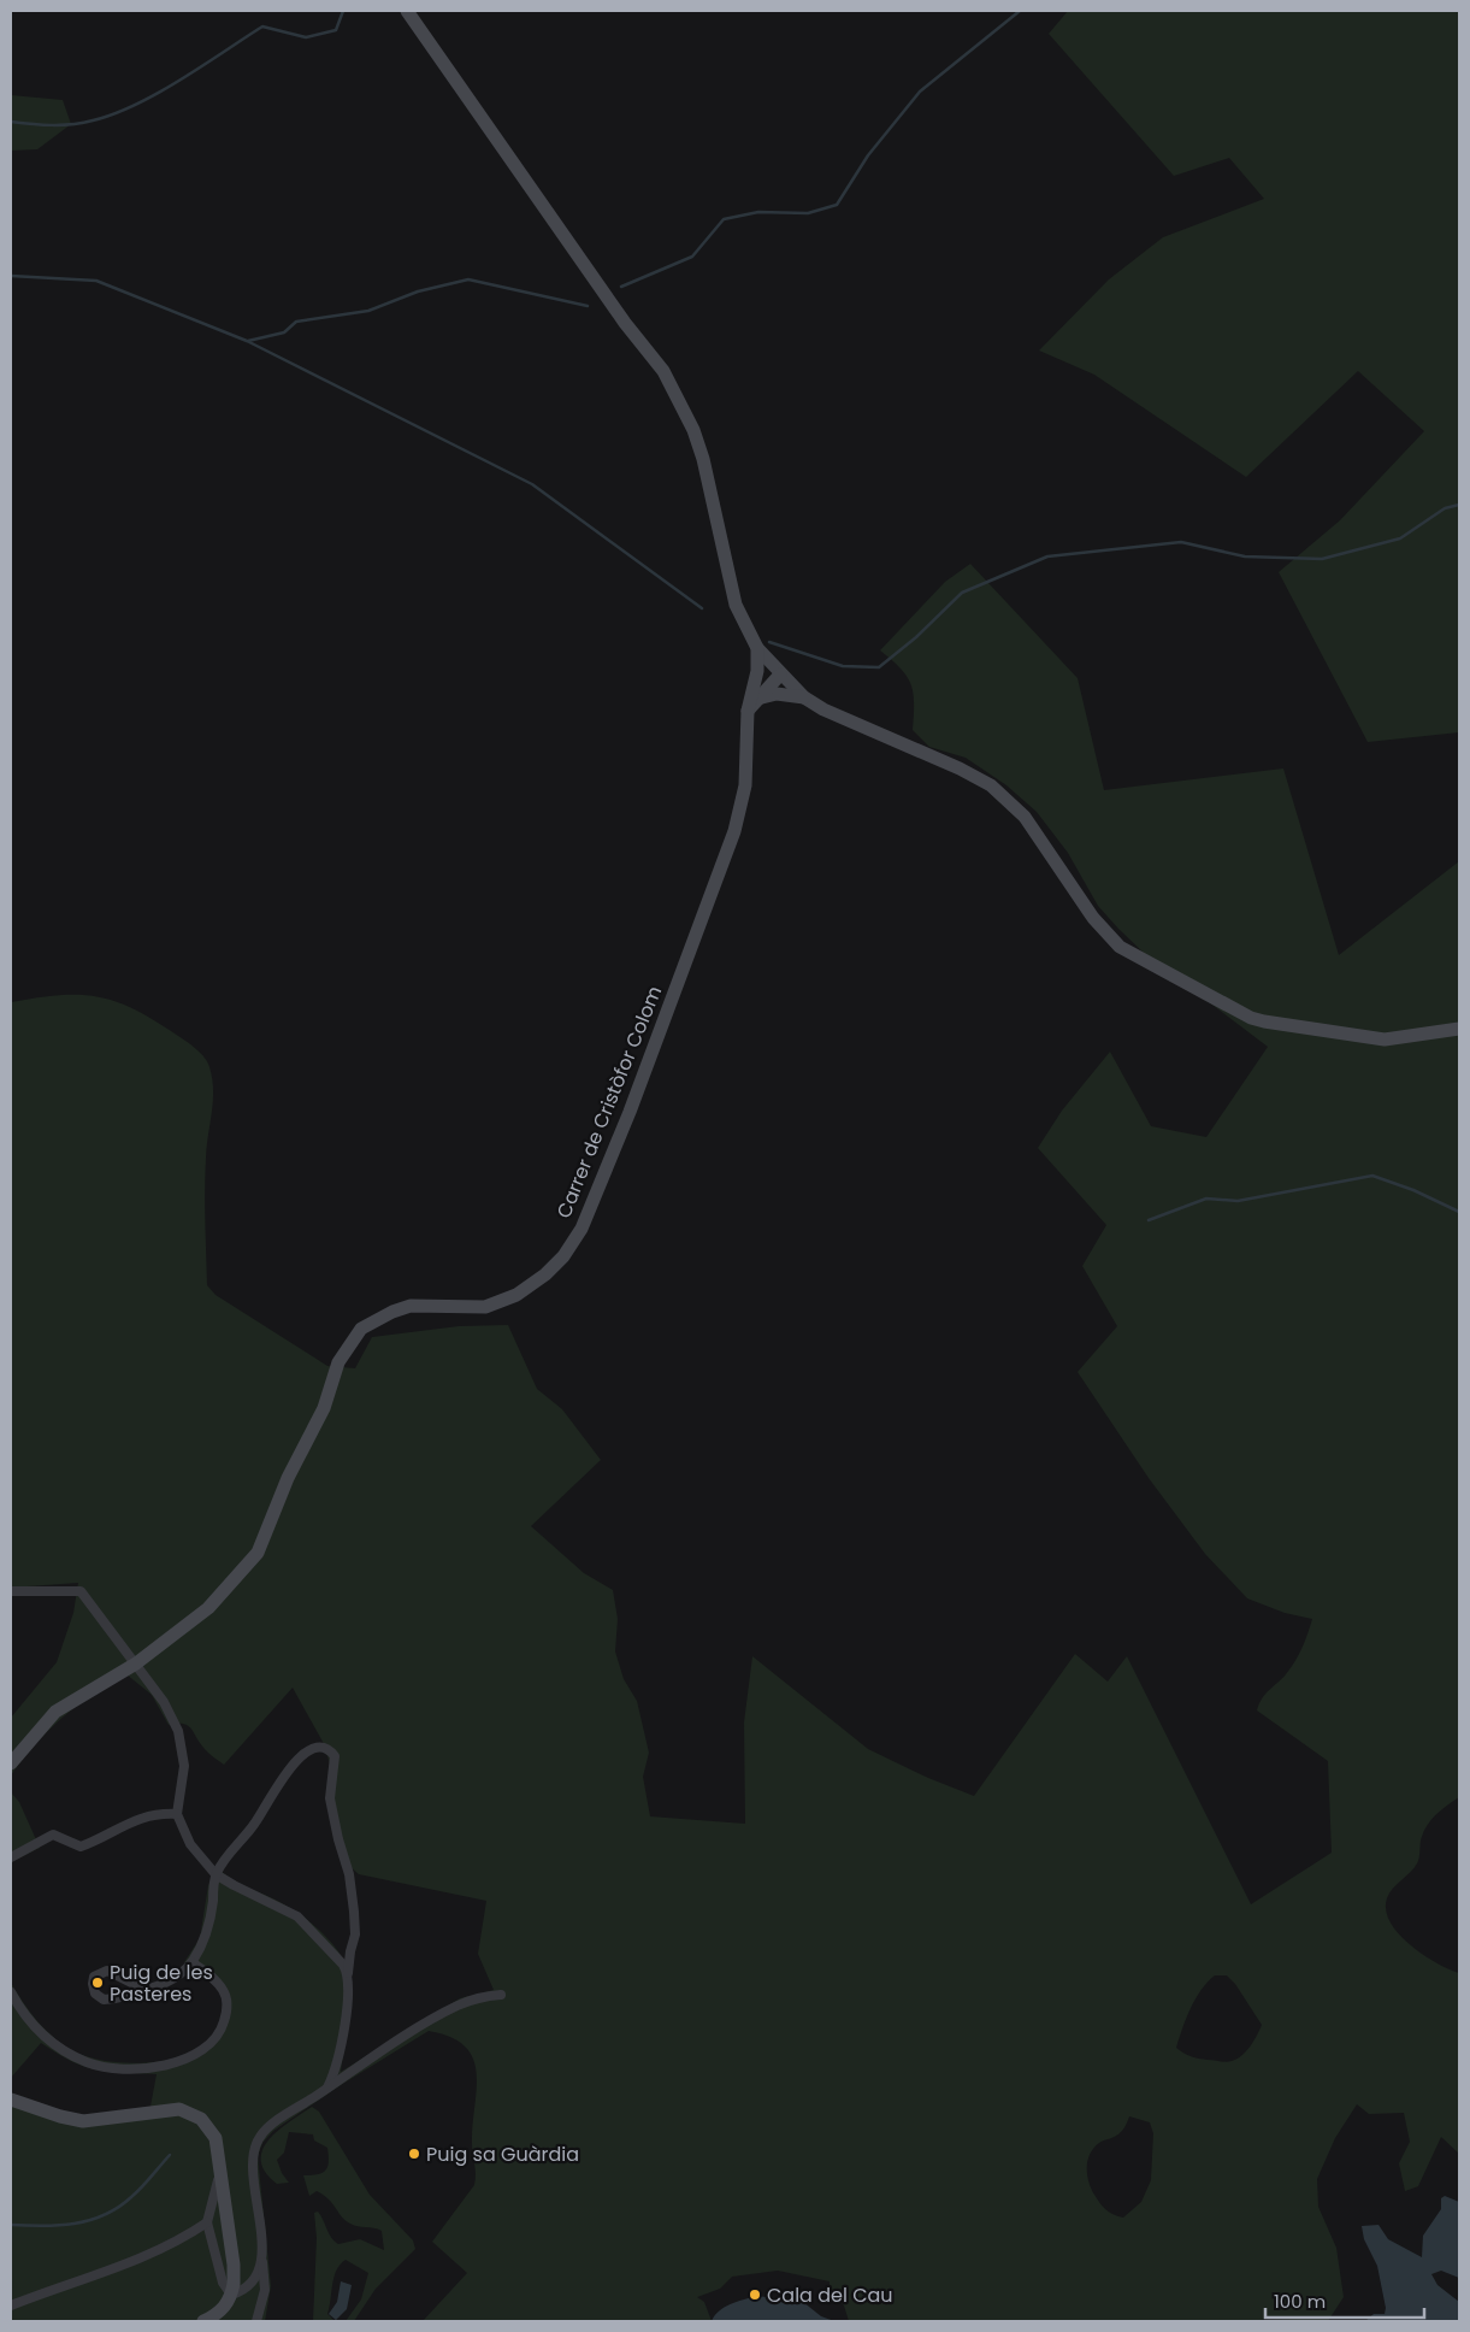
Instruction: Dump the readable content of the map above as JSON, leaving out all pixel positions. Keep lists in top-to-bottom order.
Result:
{
  "streets": {
    "street": ["Carrer de Cristòfor Colom"]
  },
  "places": ["Puig de les Pasteres", "Puig sa Guàrdia", "Cala del Cau"],
  "scale_bar": "100 m"
}
